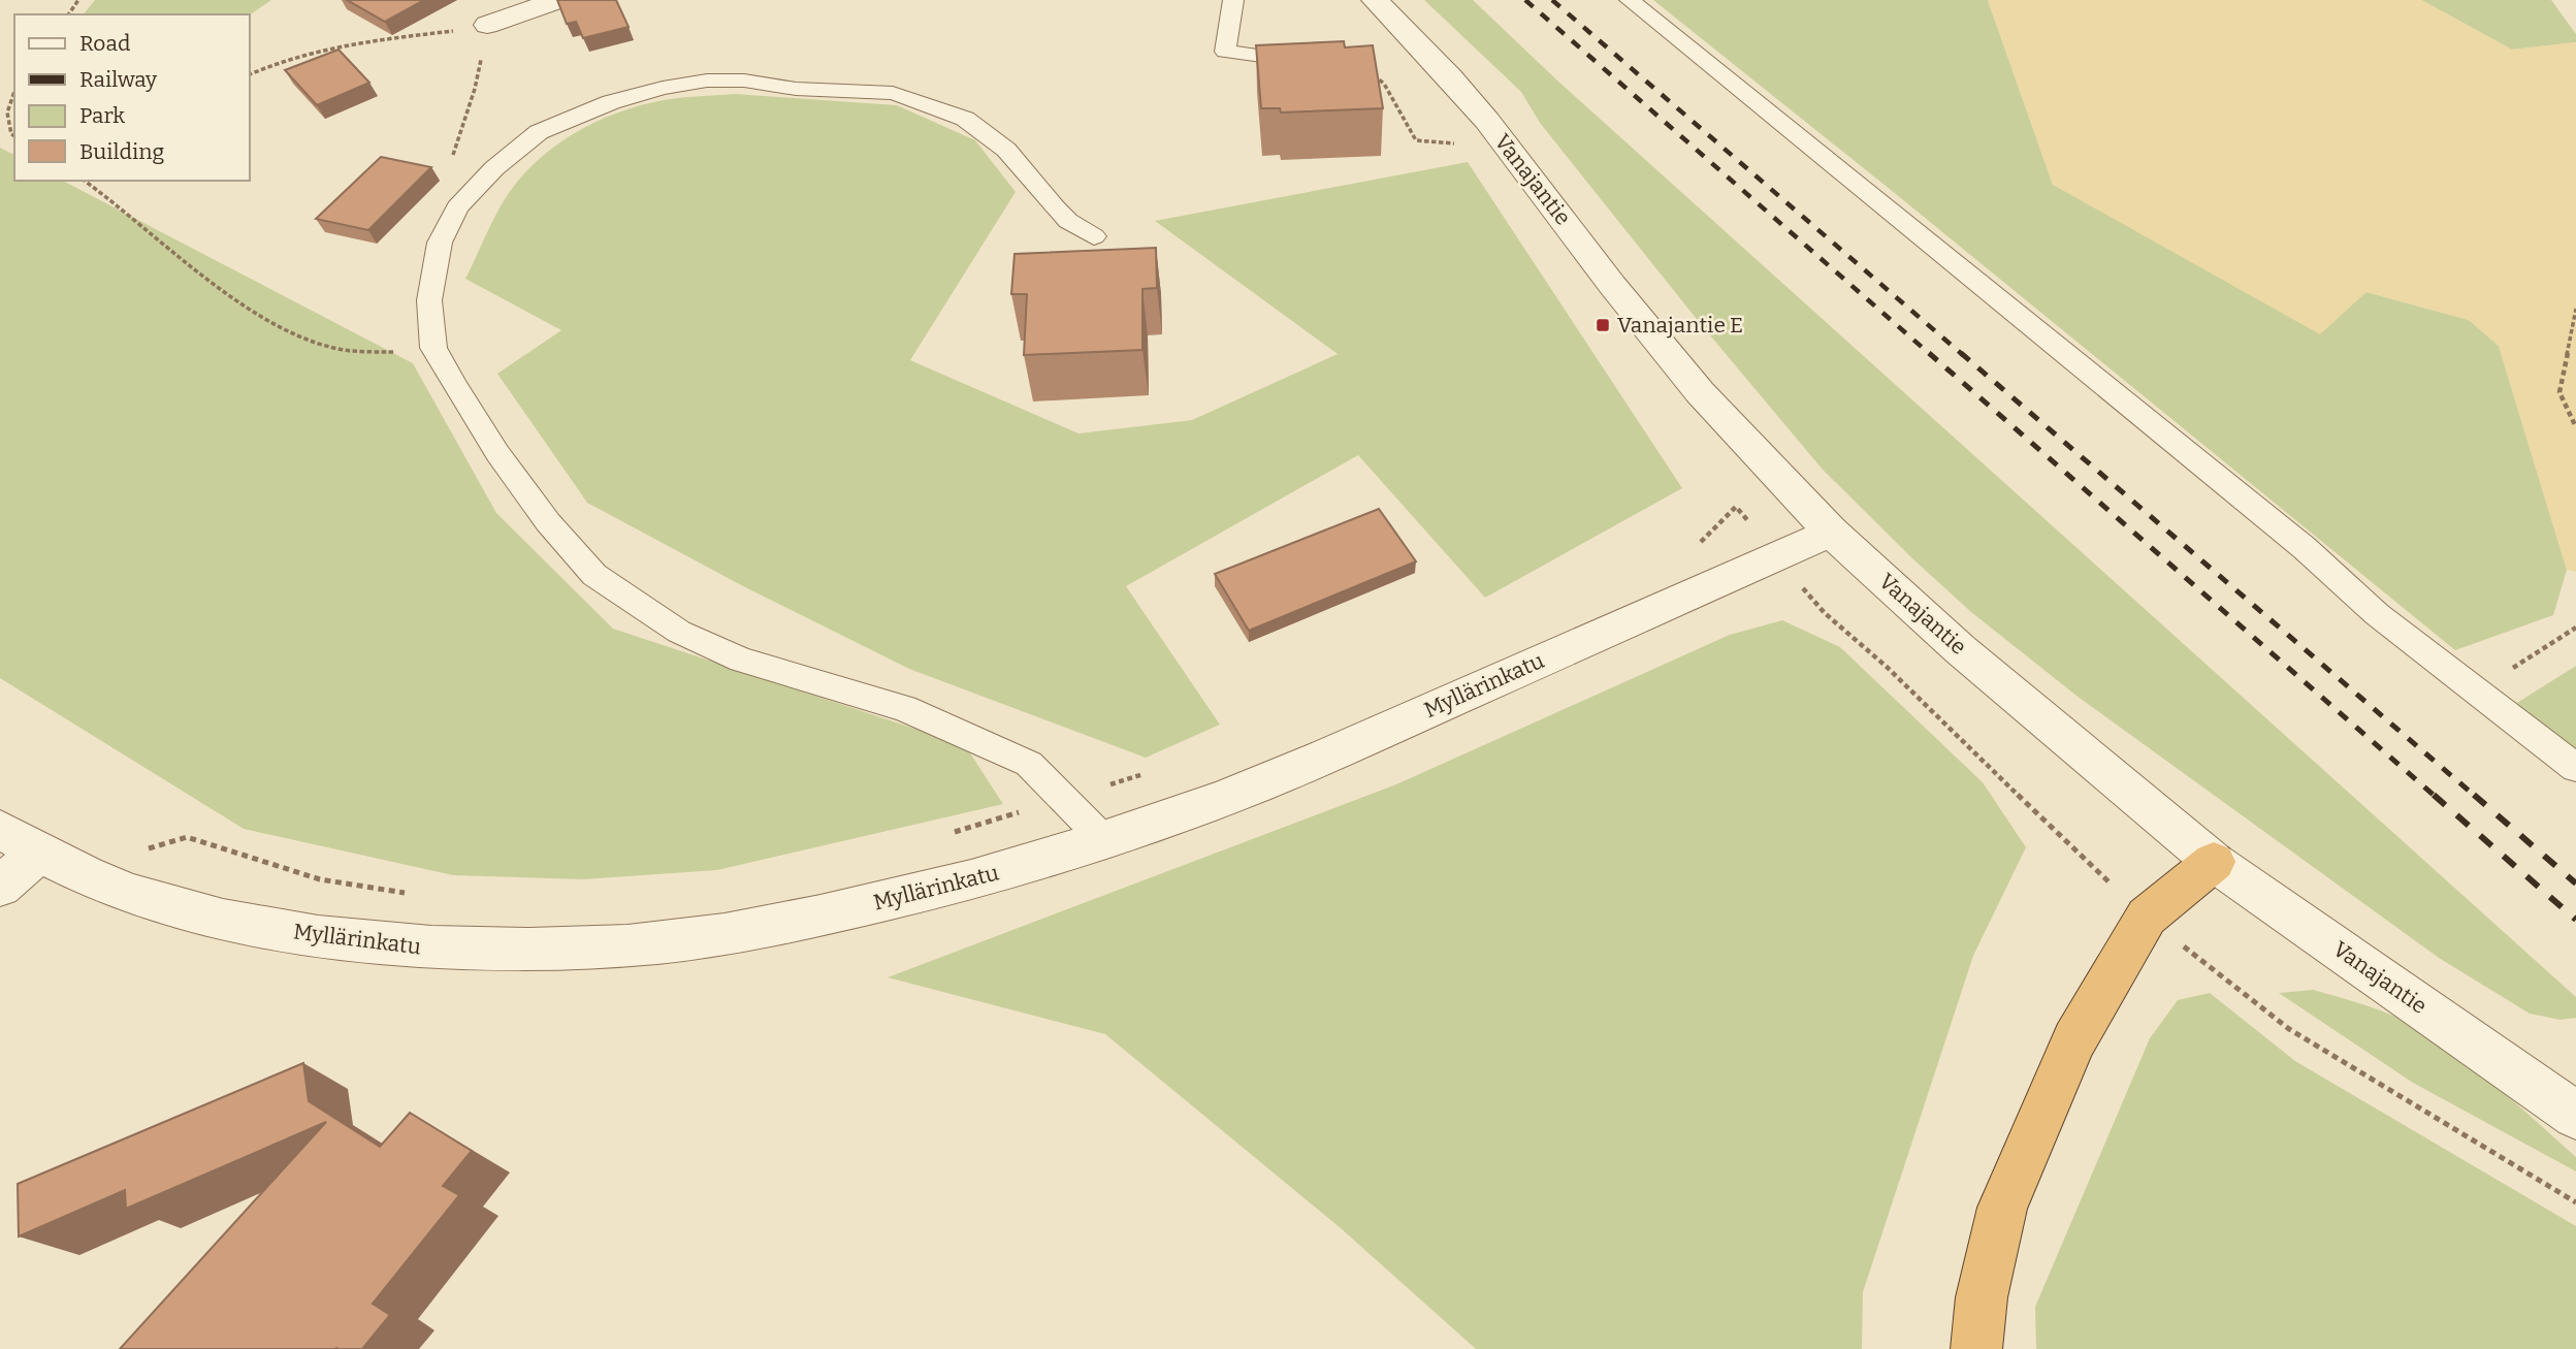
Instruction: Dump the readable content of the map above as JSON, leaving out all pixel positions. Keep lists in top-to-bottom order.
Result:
{
  "streets": {
    "street": ["Vanajantie", "Myllärinkatu"]
  },
  "crossings": [
    ["Vanajantie", "Myllärinkatu"]
  ],
  "places": {
    "transit": ["Vanajantie E"]
  },
  "legend": [
    "Road",
    "Railway",
    "Park",
    "Building"
  ]
}
